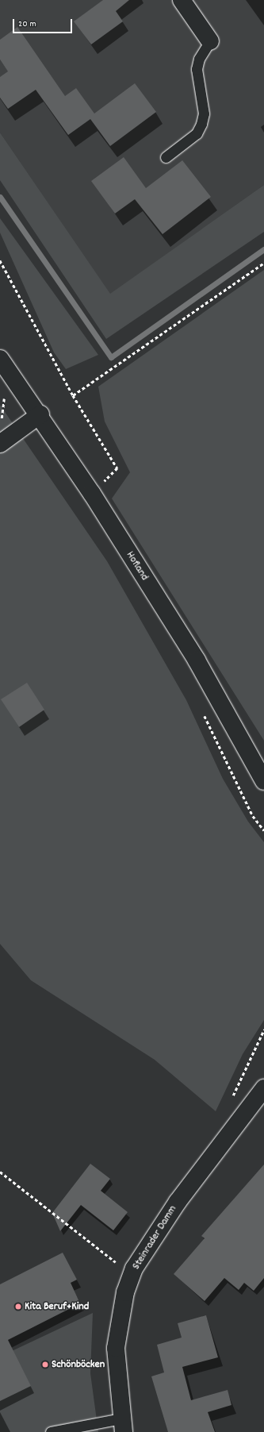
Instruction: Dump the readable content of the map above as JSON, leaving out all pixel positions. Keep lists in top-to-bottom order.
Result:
{
  "streets": {
    "street": ["Hofland", "Steinrader Damm"]
  },
  "places": ["Kita Beruf+Kind", "Schönböcken"],
  "scale_bar": "20 m"
}
